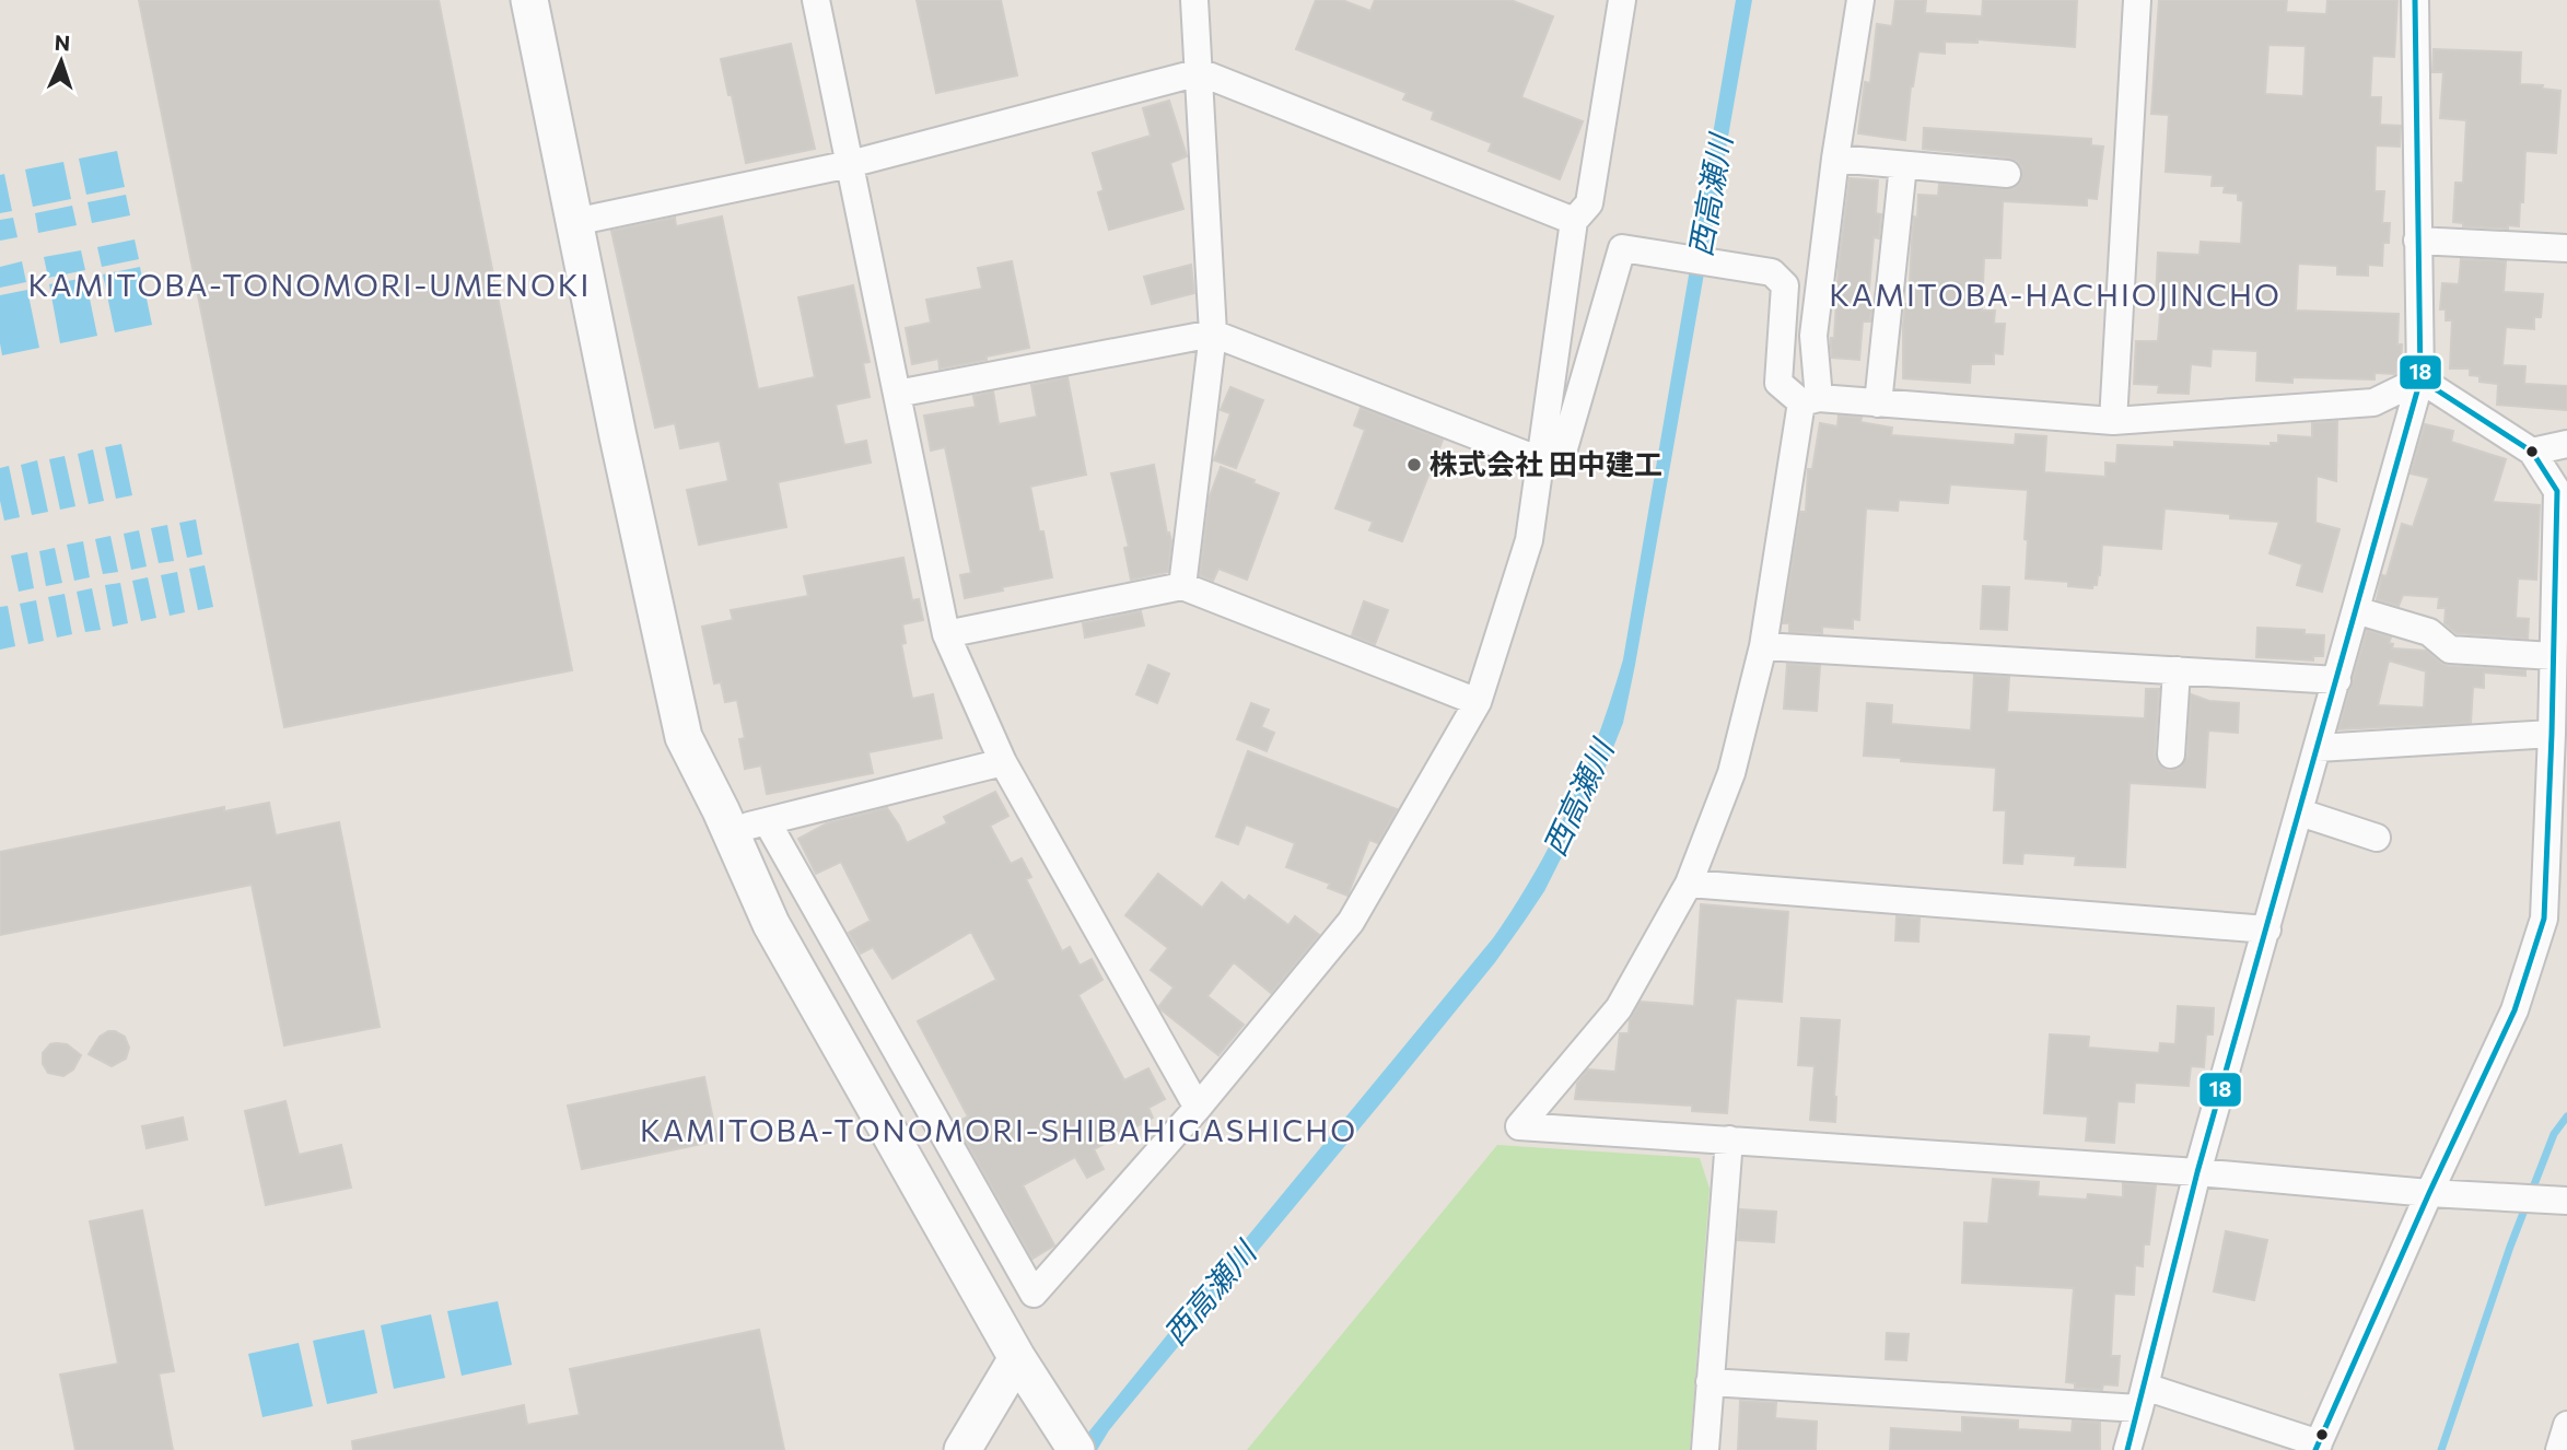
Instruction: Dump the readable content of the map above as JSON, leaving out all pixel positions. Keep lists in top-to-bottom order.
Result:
{
  "districts": ["KAMITOBA-TONOMORI-UMENOKI", "KAMITOBA-HACHIOJINCHO", "KAMITOBA-TONOMORI-SHIBAHIGASHICHO"],
  "water": ["西高瀬川"],
  "places": ["株式会社 田中建工"],
  "lines": ["transit line 18"],
  "north": "top"
}
